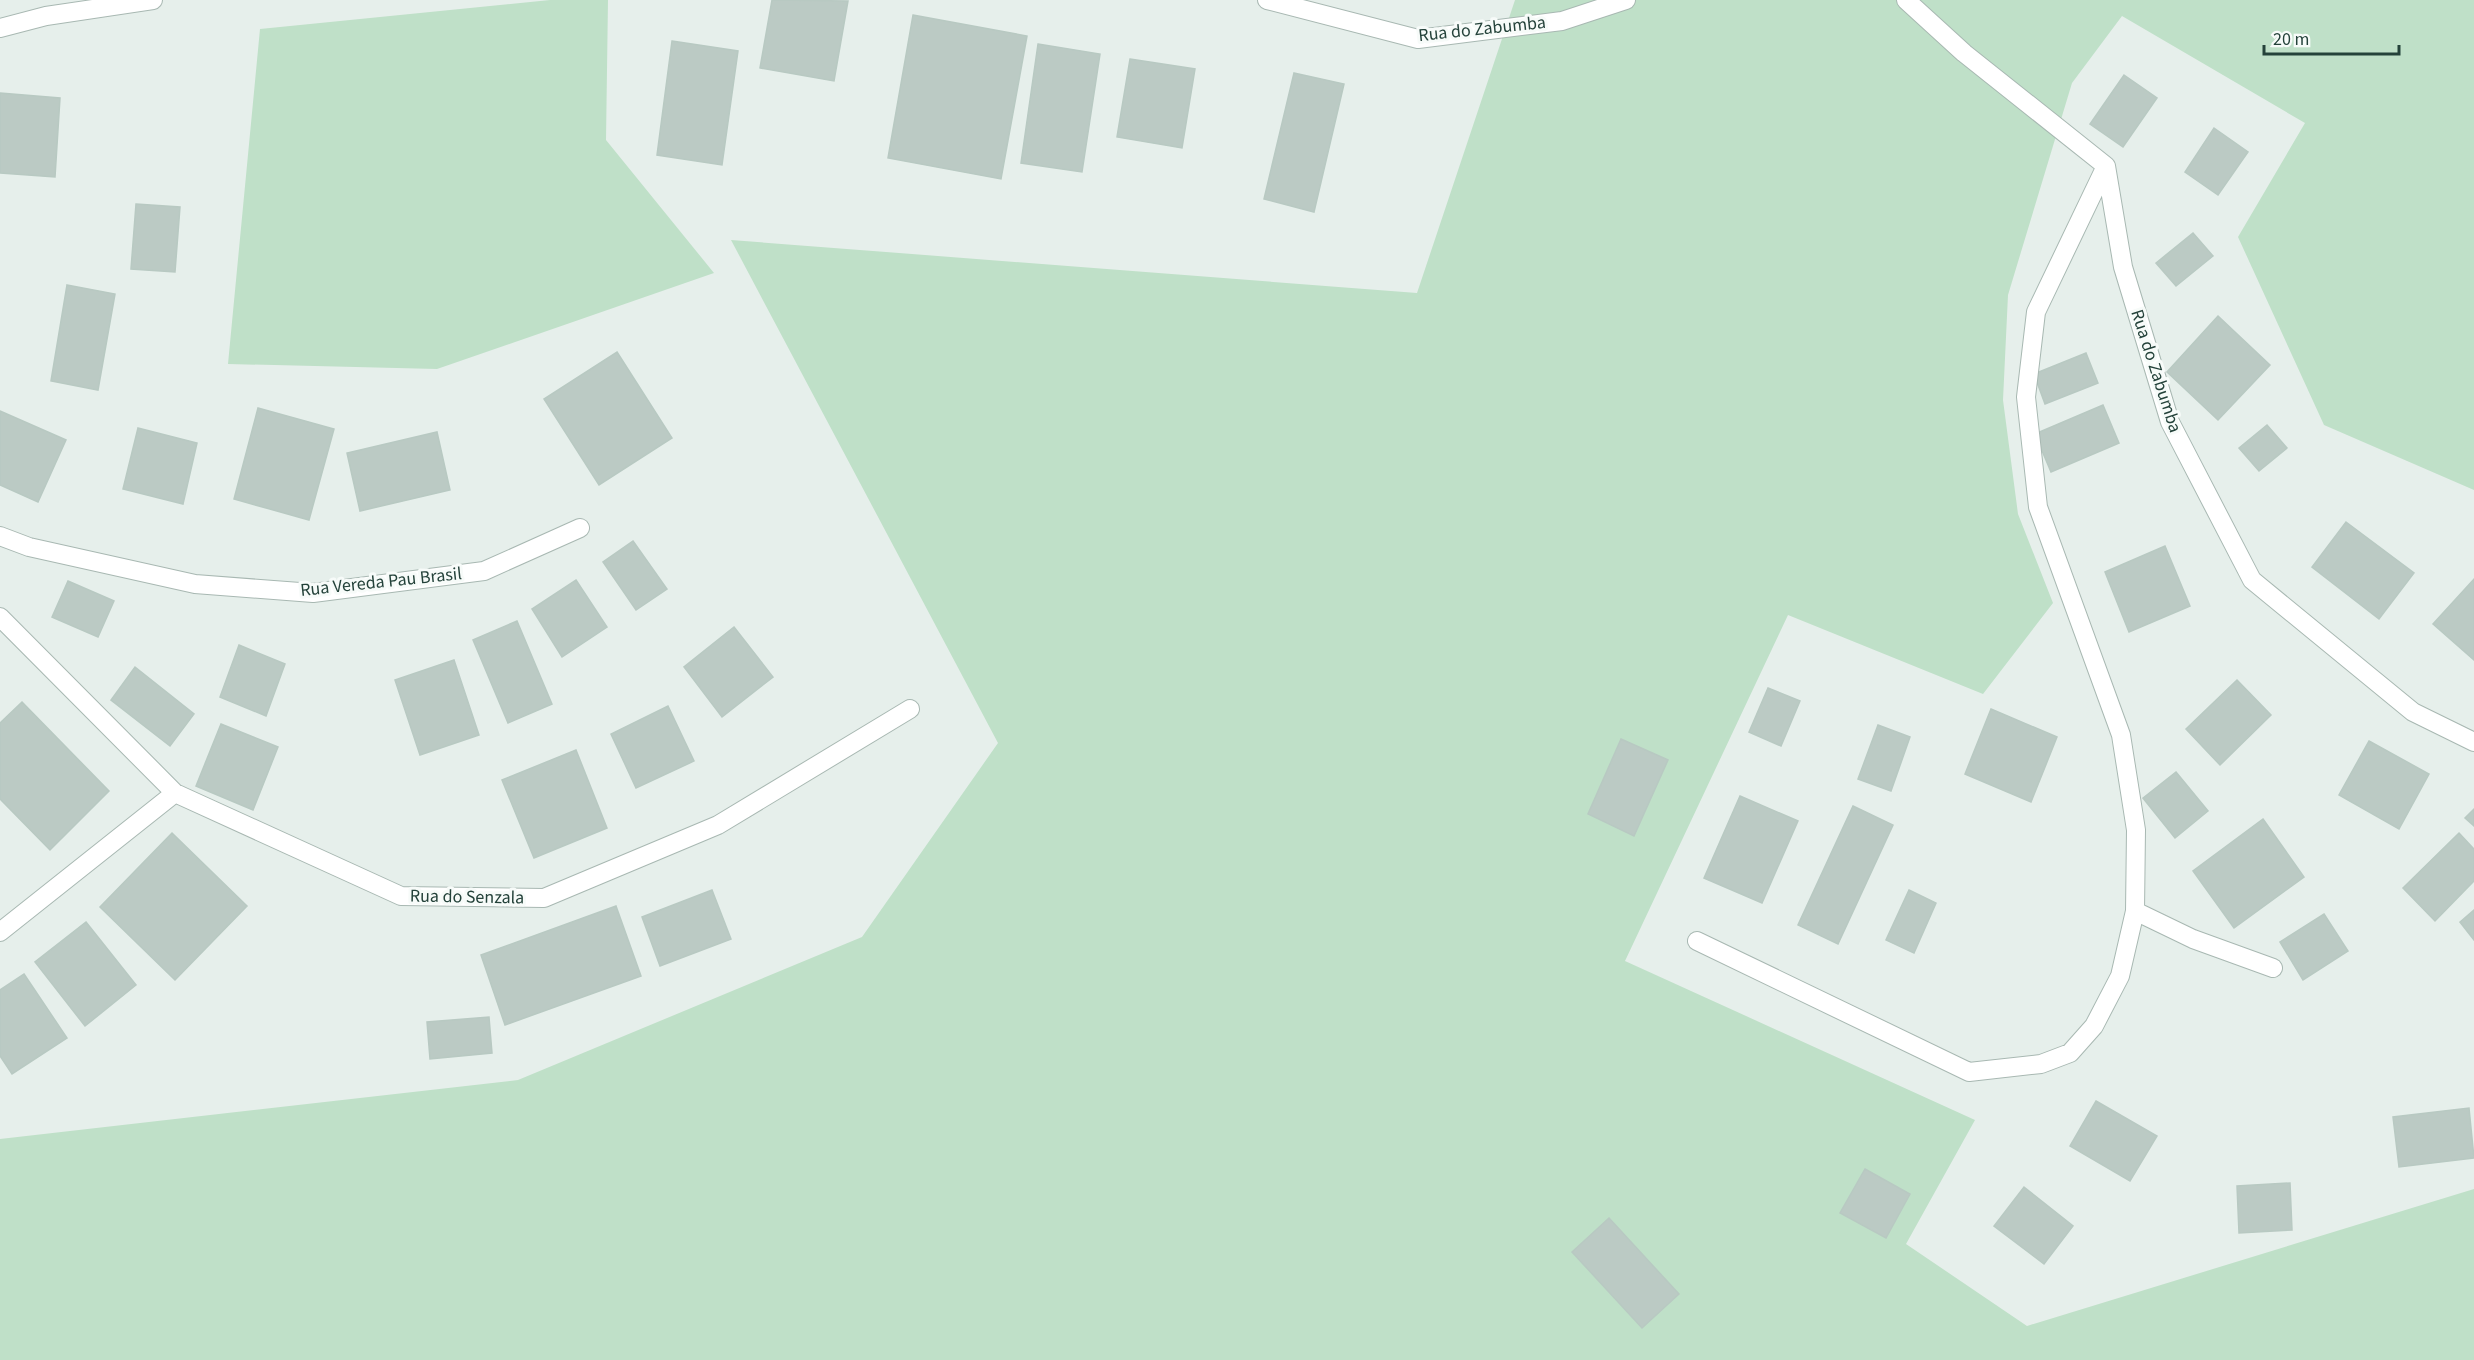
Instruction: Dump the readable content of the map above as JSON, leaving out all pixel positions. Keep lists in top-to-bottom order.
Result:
{
  "streets": {
    "street": ["Rua do Zabumba", "Rua Vereda Pau Brasil", "Rua do Senzala"]
  },
  "scale_bar": "20 m"
}
